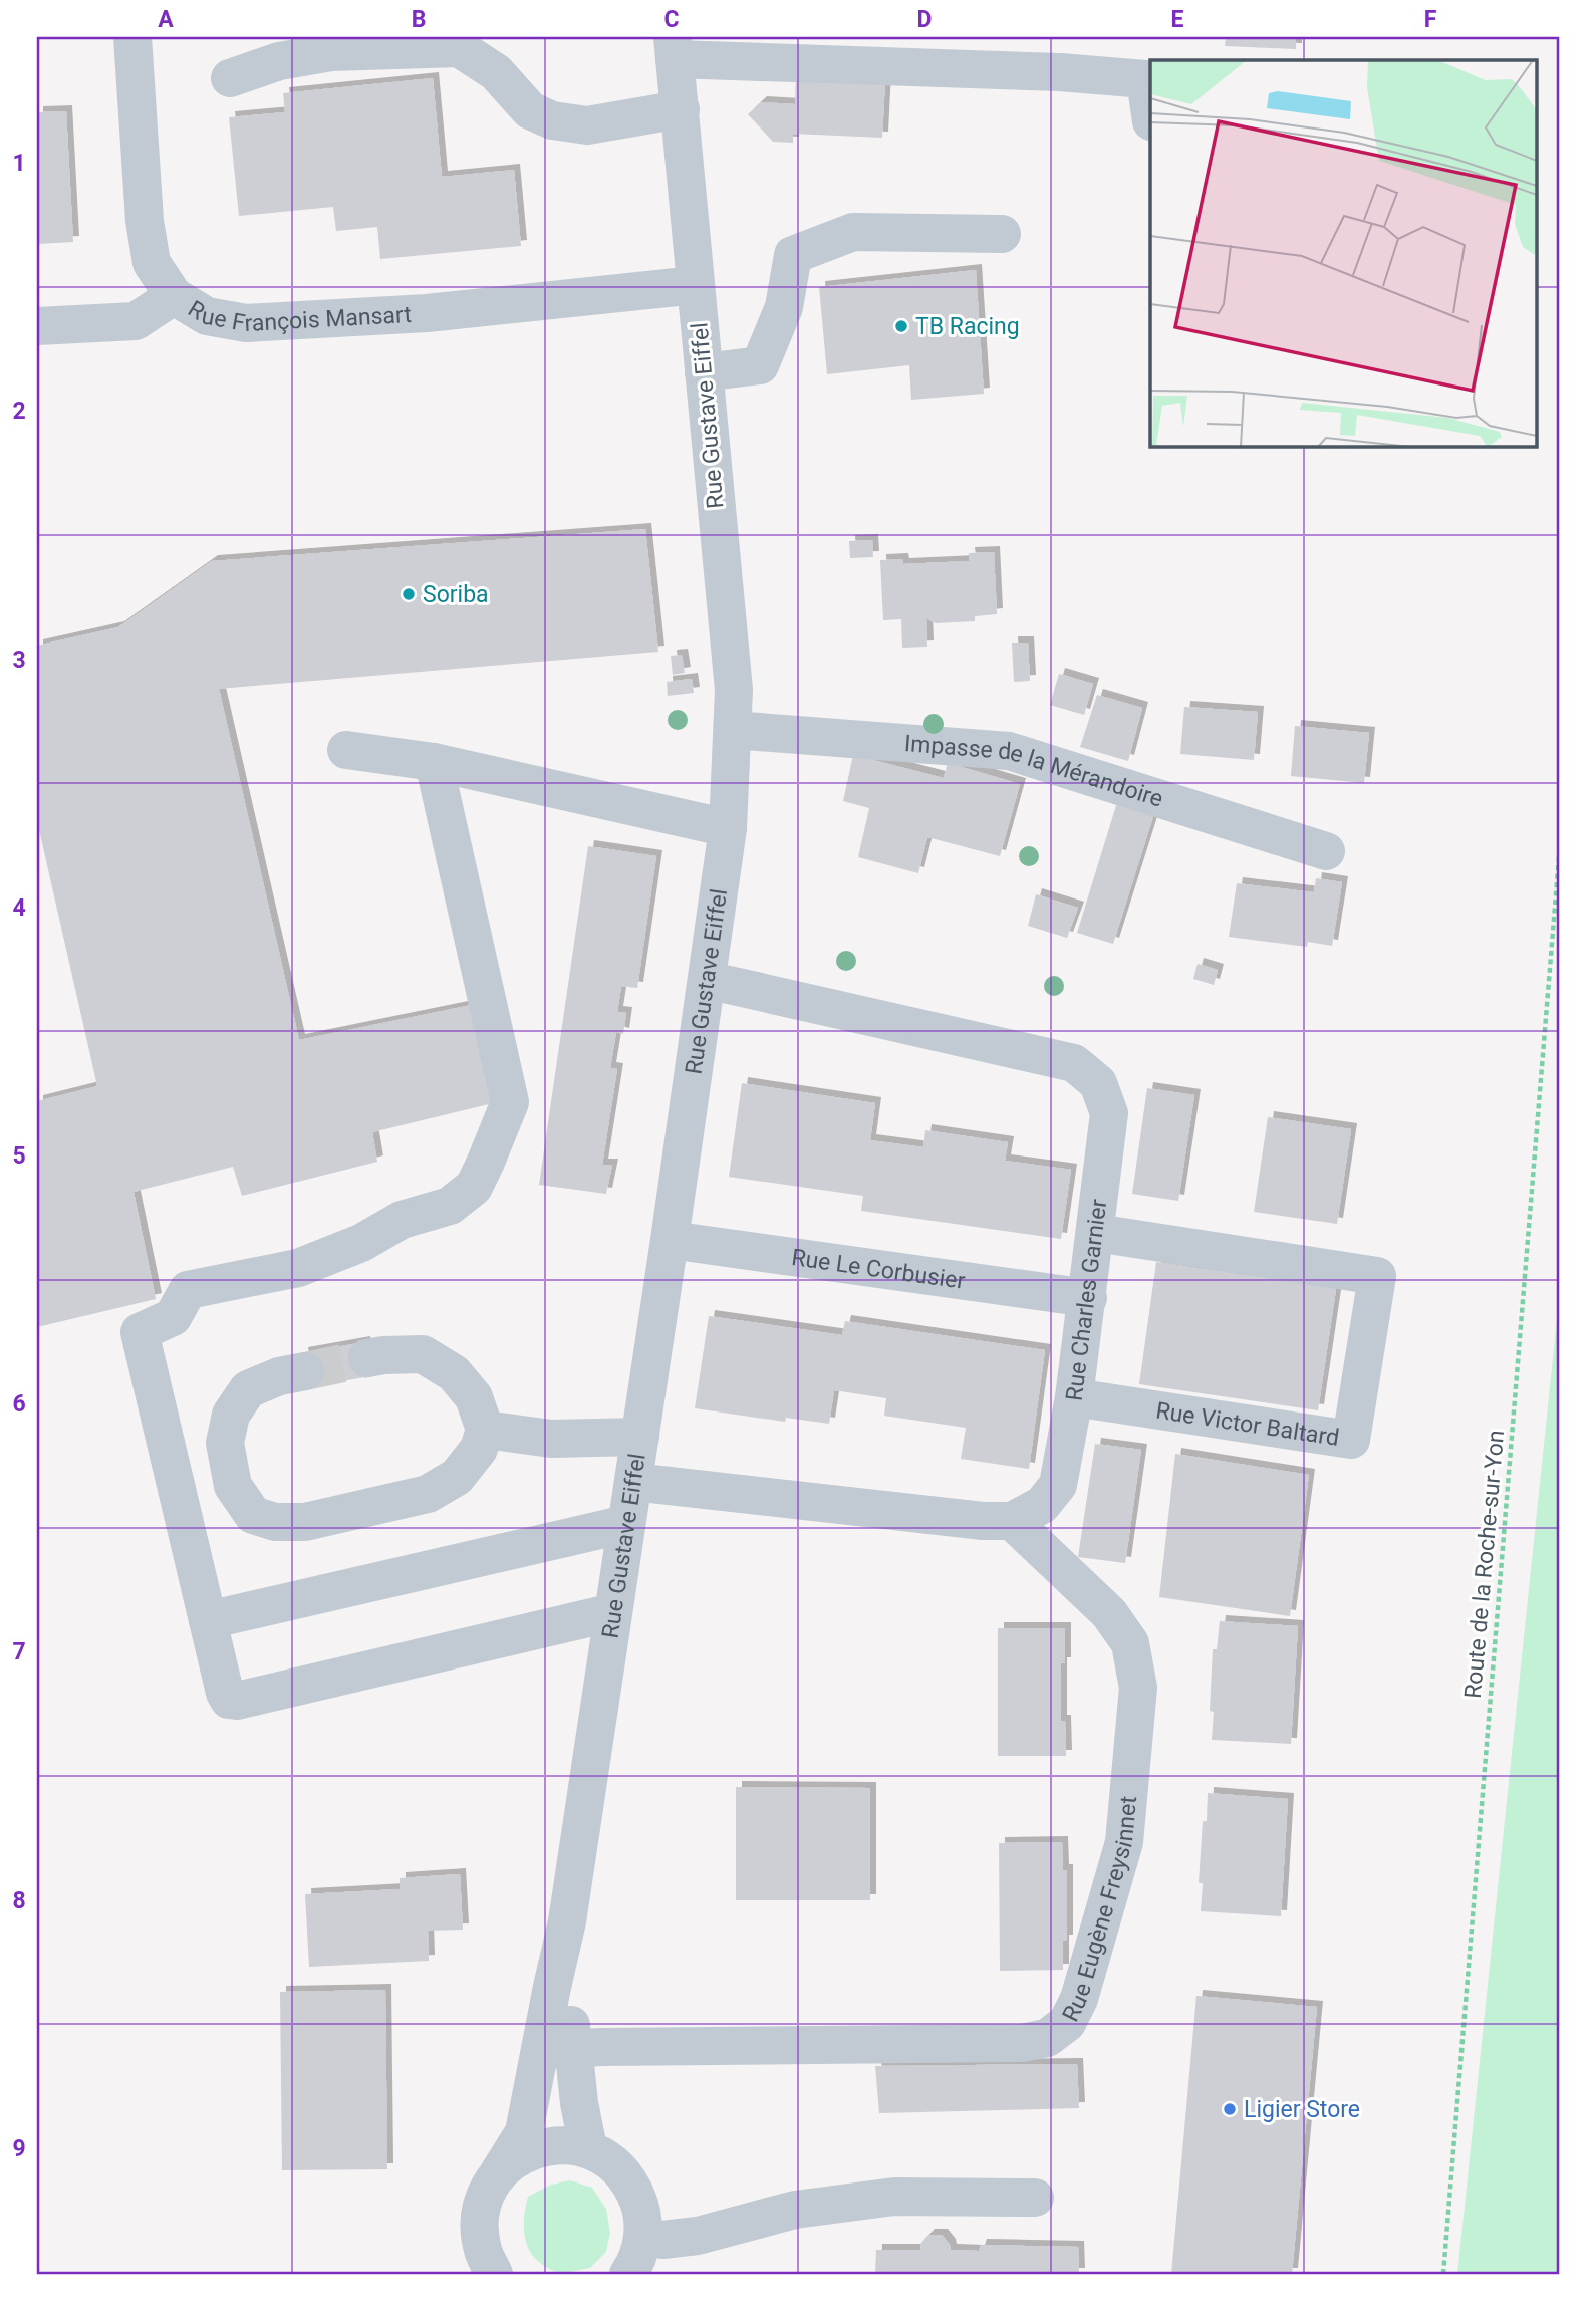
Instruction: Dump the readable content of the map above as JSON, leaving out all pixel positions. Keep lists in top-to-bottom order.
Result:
{
  "streets": {
    "street": [
      "Rue François Mansart",
      "Rue Gustave Eiffel",
      "Impasse de la Mérandoire",
      "Rue Le Corbusier",
      "Rue Charles Garnier",
      "Rue Victor Baltard",
      "Rue Eugène Freysinnet"
    ],
    "path": ["Route de la Roche-sur-Yon"]
  },
  "crossings": [
    ["Rue François Mansart", "Rue Gustave Eiffel"],
    ["Rue Gustave Eiffel", "Impasse de la Mérandoire"],
    ["Rue Gustave Eiffel", "Rue Le Corbusier"],
    ["Rue Gustave Eiffel", "Rue Charles Garnier"],
    ["Rue Gustave Eiffel", "Rue Eugène Freysinnet"],
    ["Rue Le Corbusier", "Rue Charles Garnier"],
    ["Rue Charles Garnier", "Rue Victor Baltard"],
    ["Rue Charles Garnier", "Rue Eugène Freysinnet"]
  ],
  "places": ["TB Racing", "Soriba", "Ligier Store"],
  "grid": {
    "columns": [
      "A",
      "B",
      "C",
      "D",
      "E",
      "F"
    ],
    "rows": [
      "1",
      "2",
      "3",
      "4",
      "5",
      "6",
      "7",
      "8",
      "9"
    ]
  }
}
